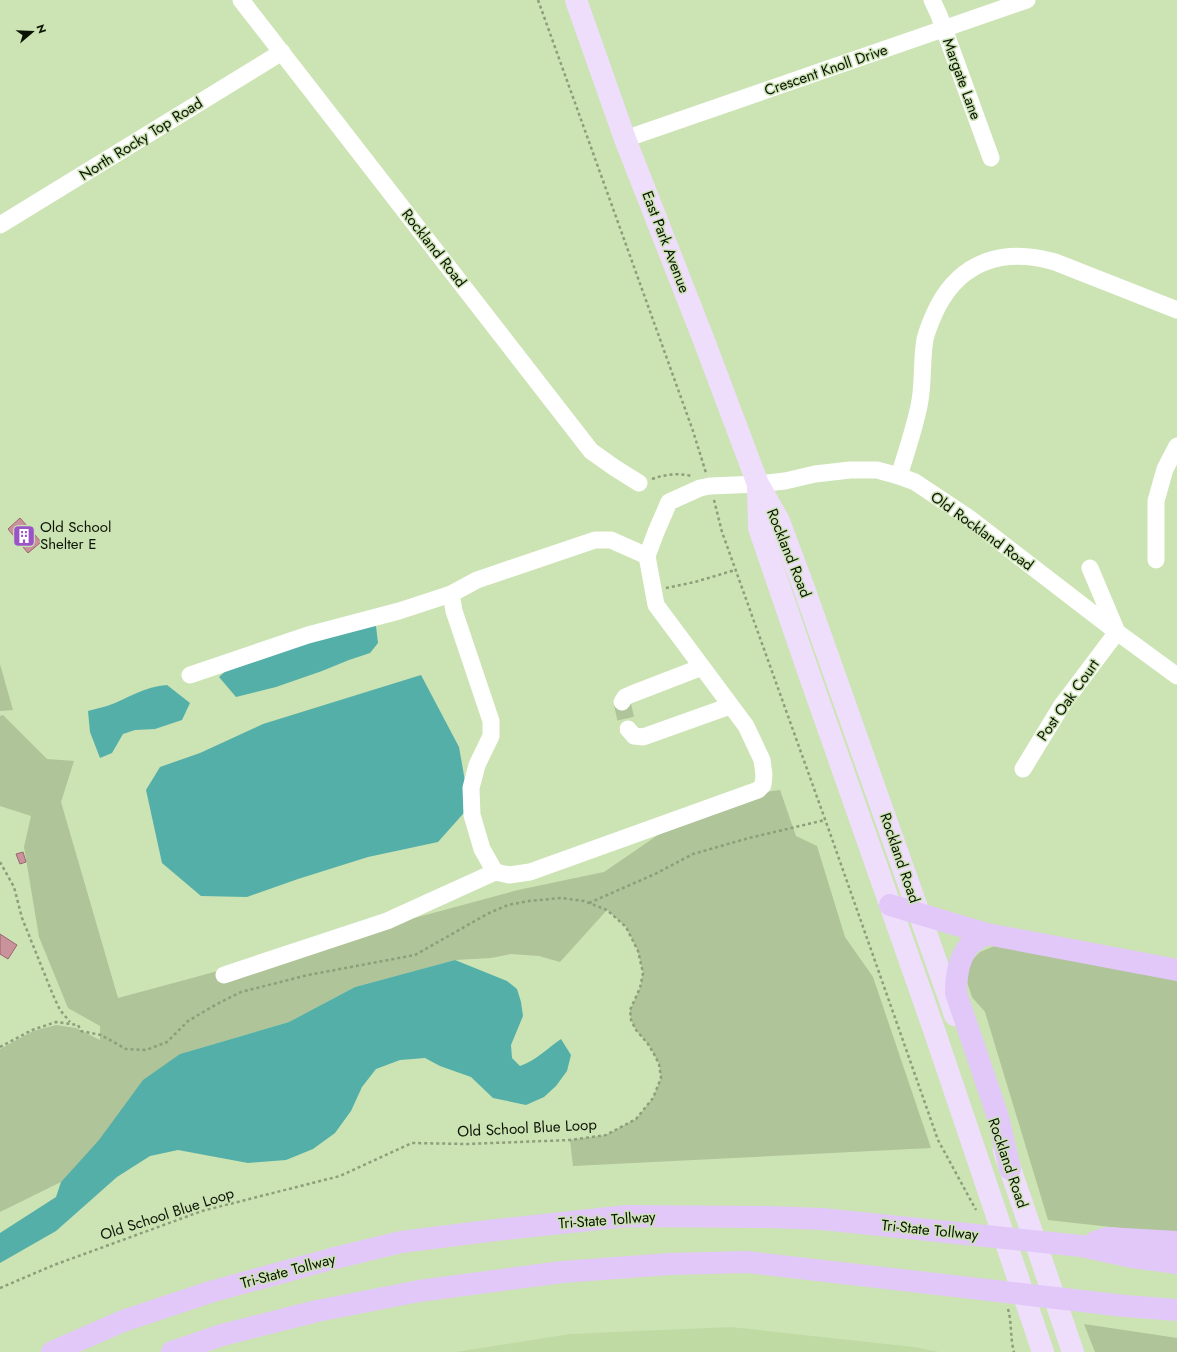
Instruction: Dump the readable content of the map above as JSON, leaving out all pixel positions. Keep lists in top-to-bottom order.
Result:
{
  "streets": {
    "highway": ["Tri-State Tollway"],
    "main road": ["East Park Avenue", "Rockland Road"],
    "street": [
      "Crescent Knoll Drive",
      "Margate Lane",
      "North Rocky Top Road",
      "Old Rockland Road",
      "Post Oak Court"
    ],
    "path": ["Old School Blue Loop"]
  },
  "crossings": [
    ["Crescent Knoll Drive", "Margate Lane"],
    ["Crescent Knoll Drive", "East Park Avenue"],
    ["North Rocky Top Road", "Rockland Road"],
    ["East Park Avenue", "Rockland Road"],
    ["East Park Avenue", "Old Rockland Road"],
    ["Rockland Road", "Old Rockland Road"],
    ["Old Rockland Road", "Post Oak Court"]
  ],
  "places": {
    "building": ["Old School Shelter E"]
  },
  "north": "right"
}
